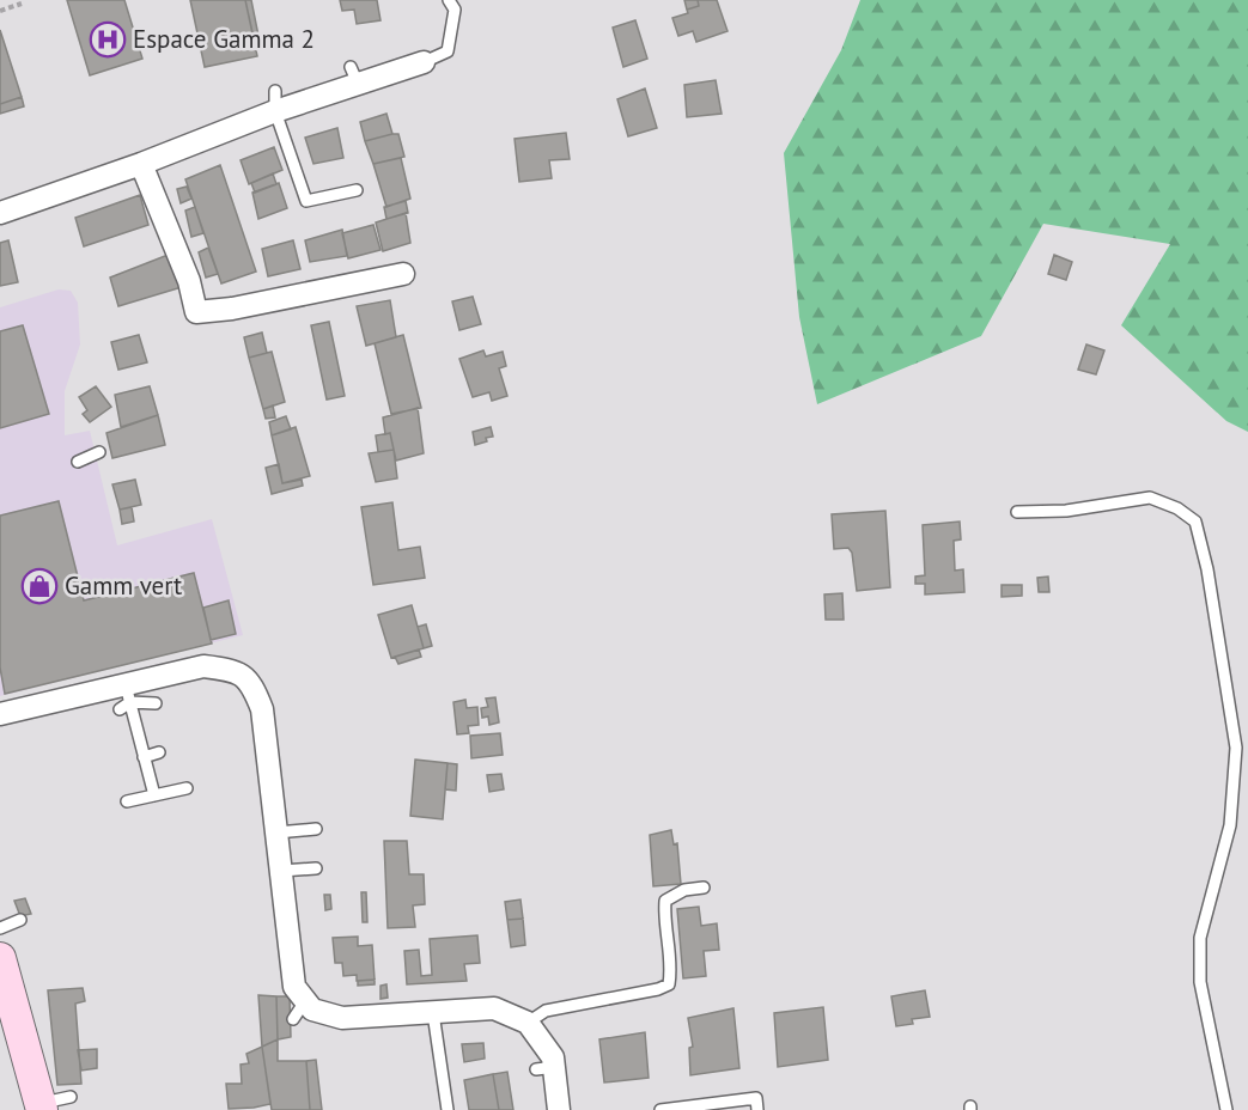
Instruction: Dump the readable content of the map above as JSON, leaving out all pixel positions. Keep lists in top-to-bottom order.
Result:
{
  "places": {
    "hospital": ["Espace Gamma 2"],
    "shop": ["Gamm vert"]
  }
}
